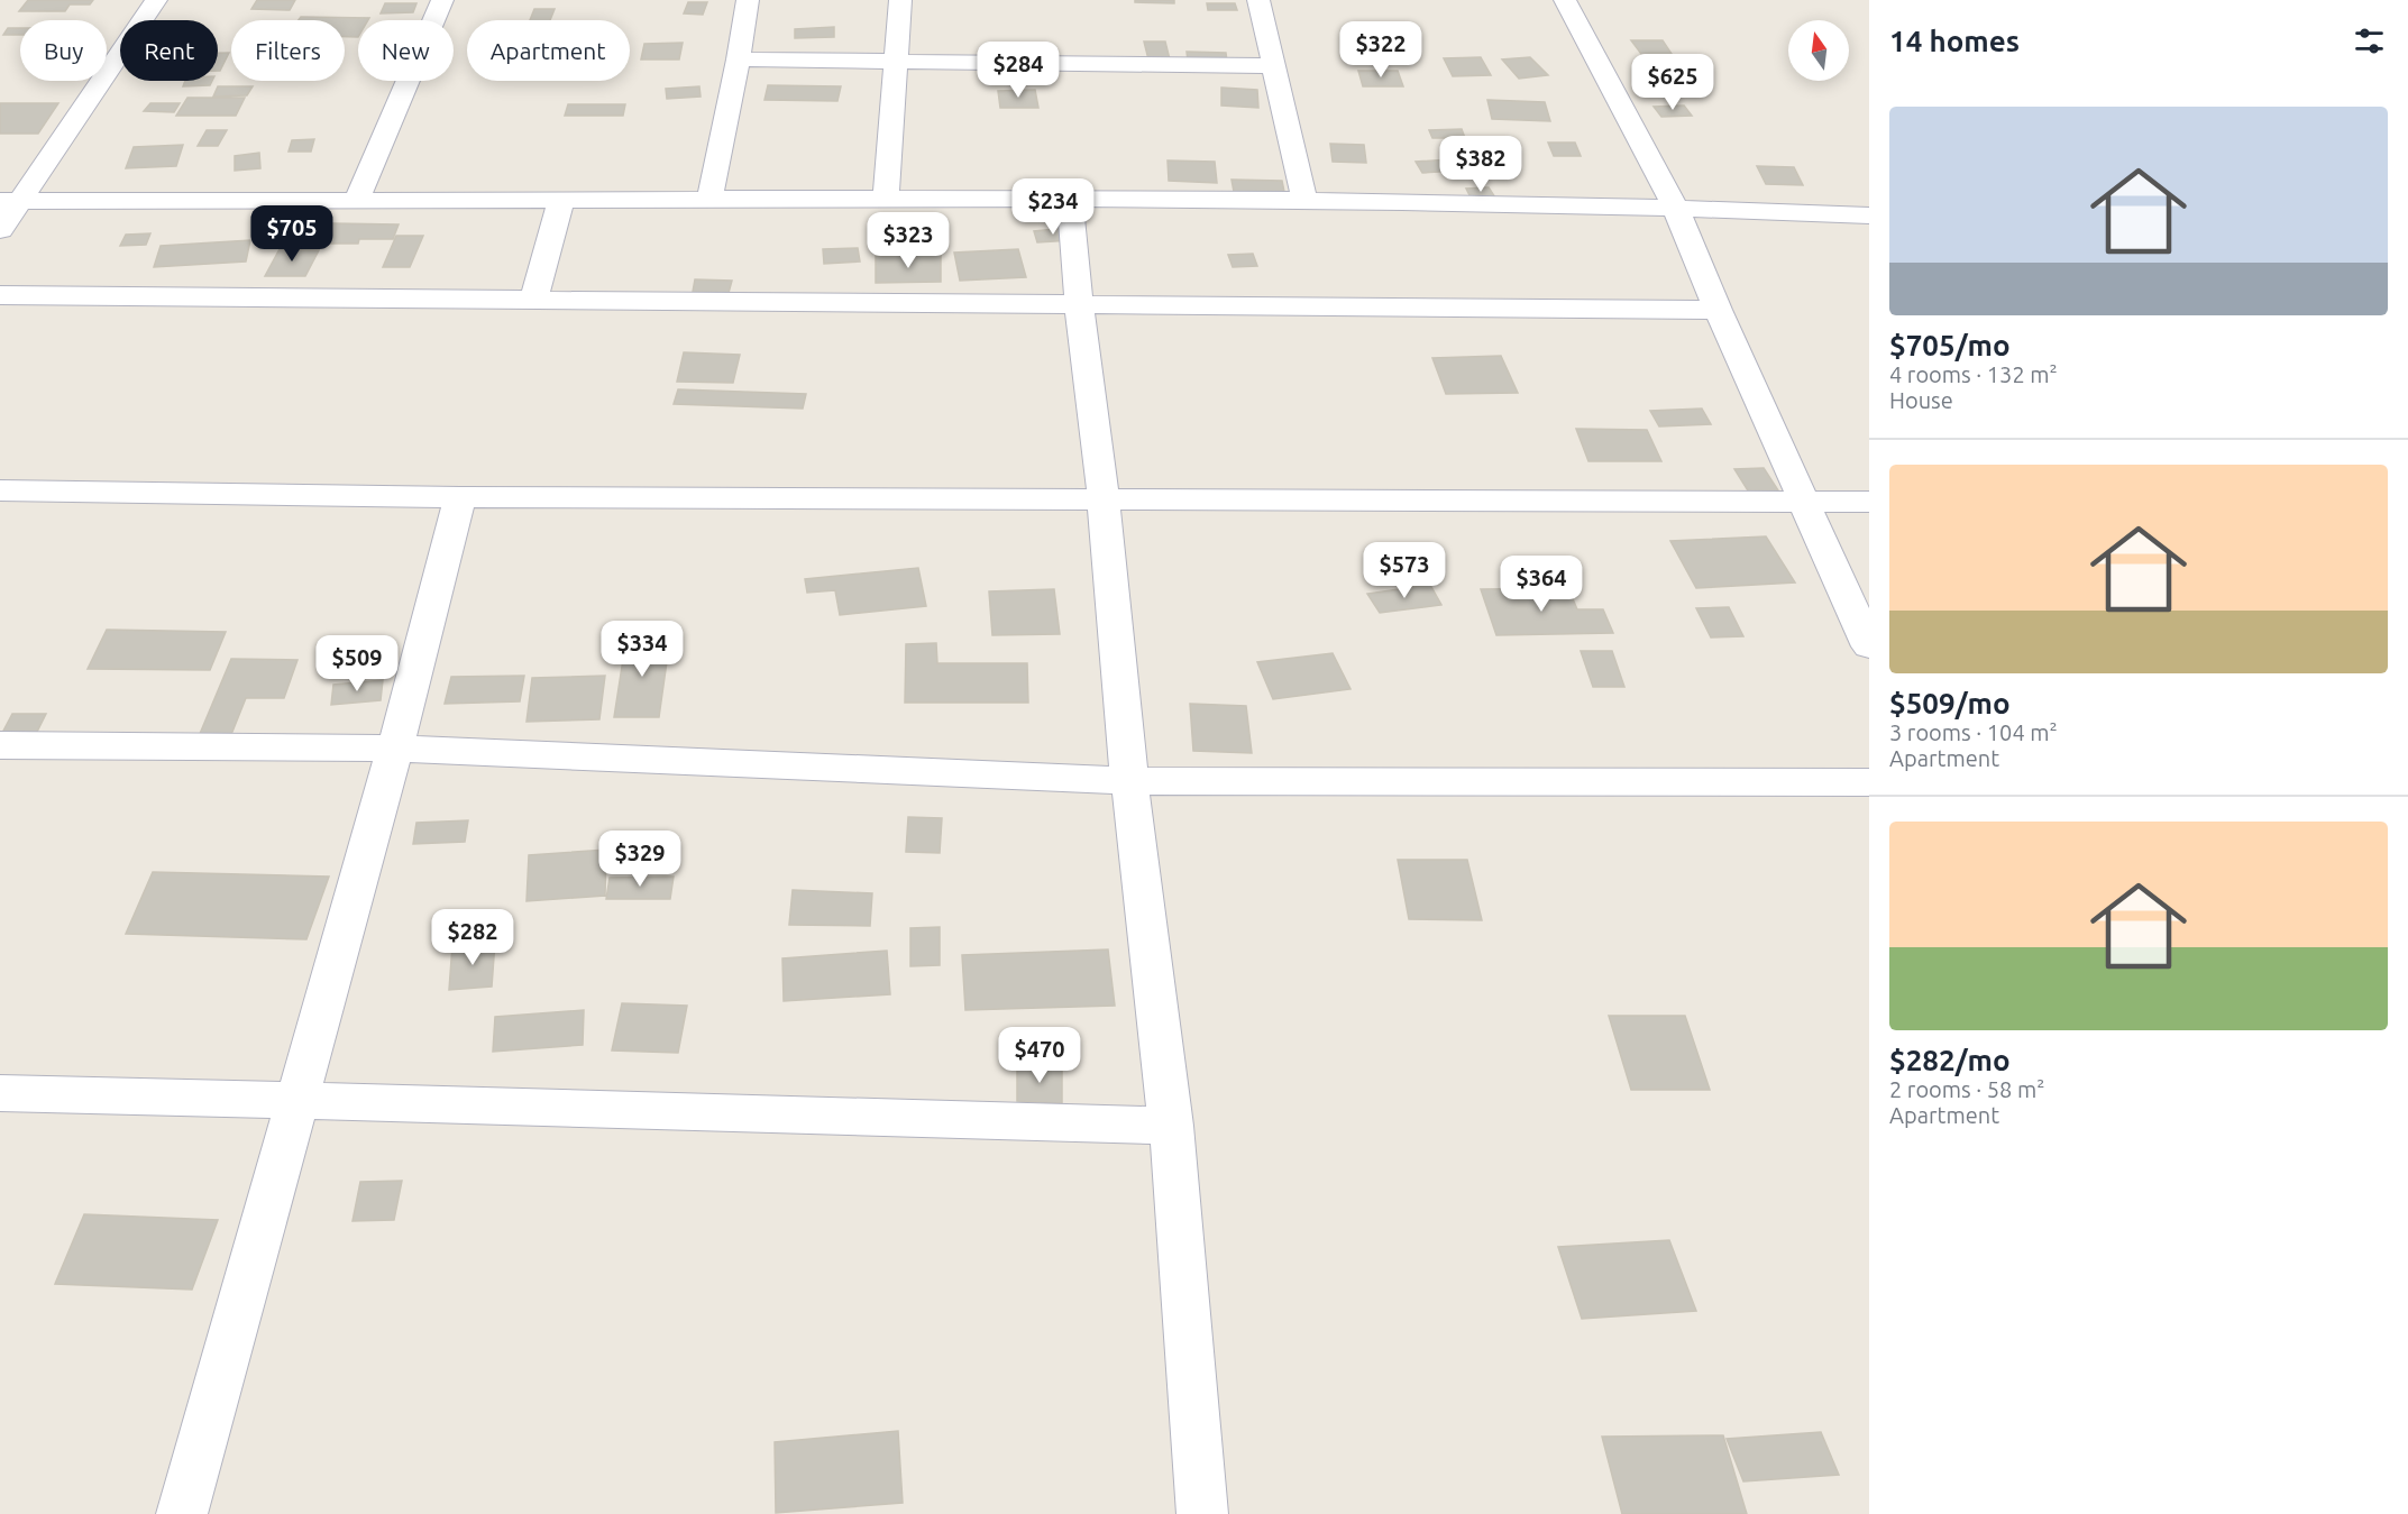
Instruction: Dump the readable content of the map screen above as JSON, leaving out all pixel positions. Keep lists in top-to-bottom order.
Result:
{
  "north": "top",
  "page": {
    "heading": "14 homes",
    "chip": [
      "Buy",
      "Rent",
      "Filters",
      "New",
      "Apartment"
    ],
    "price": [
      "$322",
      "$284",
      "$625",
      "$382",
      "$234",
      "$705",
      "$323",
      "$573",
      "$364",
      "$334",
      "$509",
      "$329",
      "$282",
      "$470"
    ],
    "list": [
      {
        "name": "$705/mo",
        "note": "4 rooms · 132 m² · House"
      },
      {
        "name": "$509/mo",
        "note": "3 rooms · 104 m² · Apartment"
      },
      {
        "name": "$282/mo",
        "note": "2 rooms · 58 m² · Apartment"
      }
    ]
  }
}
